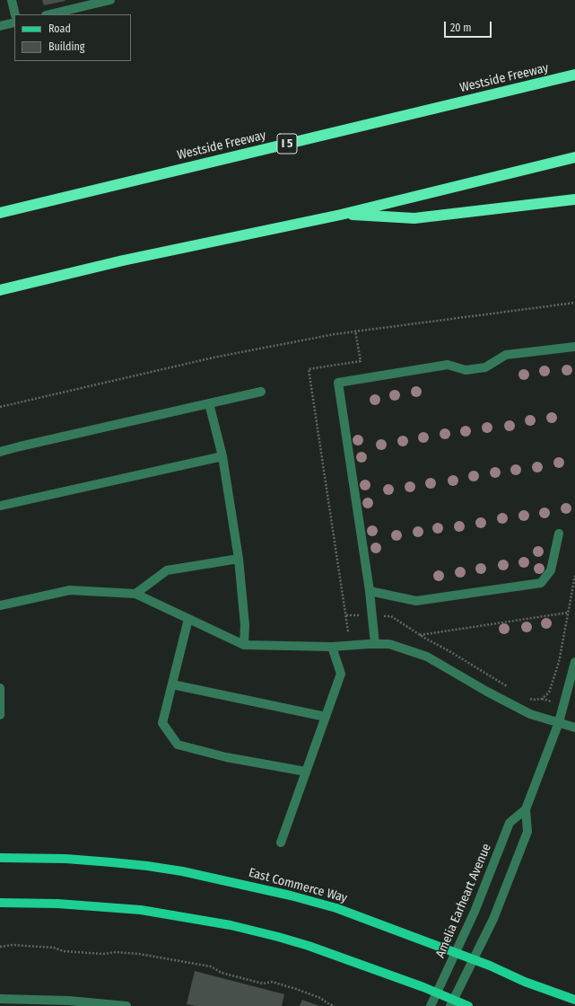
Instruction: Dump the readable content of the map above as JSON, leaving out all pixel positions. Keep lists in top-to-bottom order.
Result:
{
  "streets": {
    "highway": ["Westside Freeway", "I 5"],
    "main road": ["East Commerce Way"],
    "street": ["Amelia Earheart Avenue"]
  },
  "crossings": [
    ["East Commerce Way", "Amelia Earheart Avenue"]
  ],
  "legend": ["Road", "Building"],
  "scale_bar": "20 m"
}
